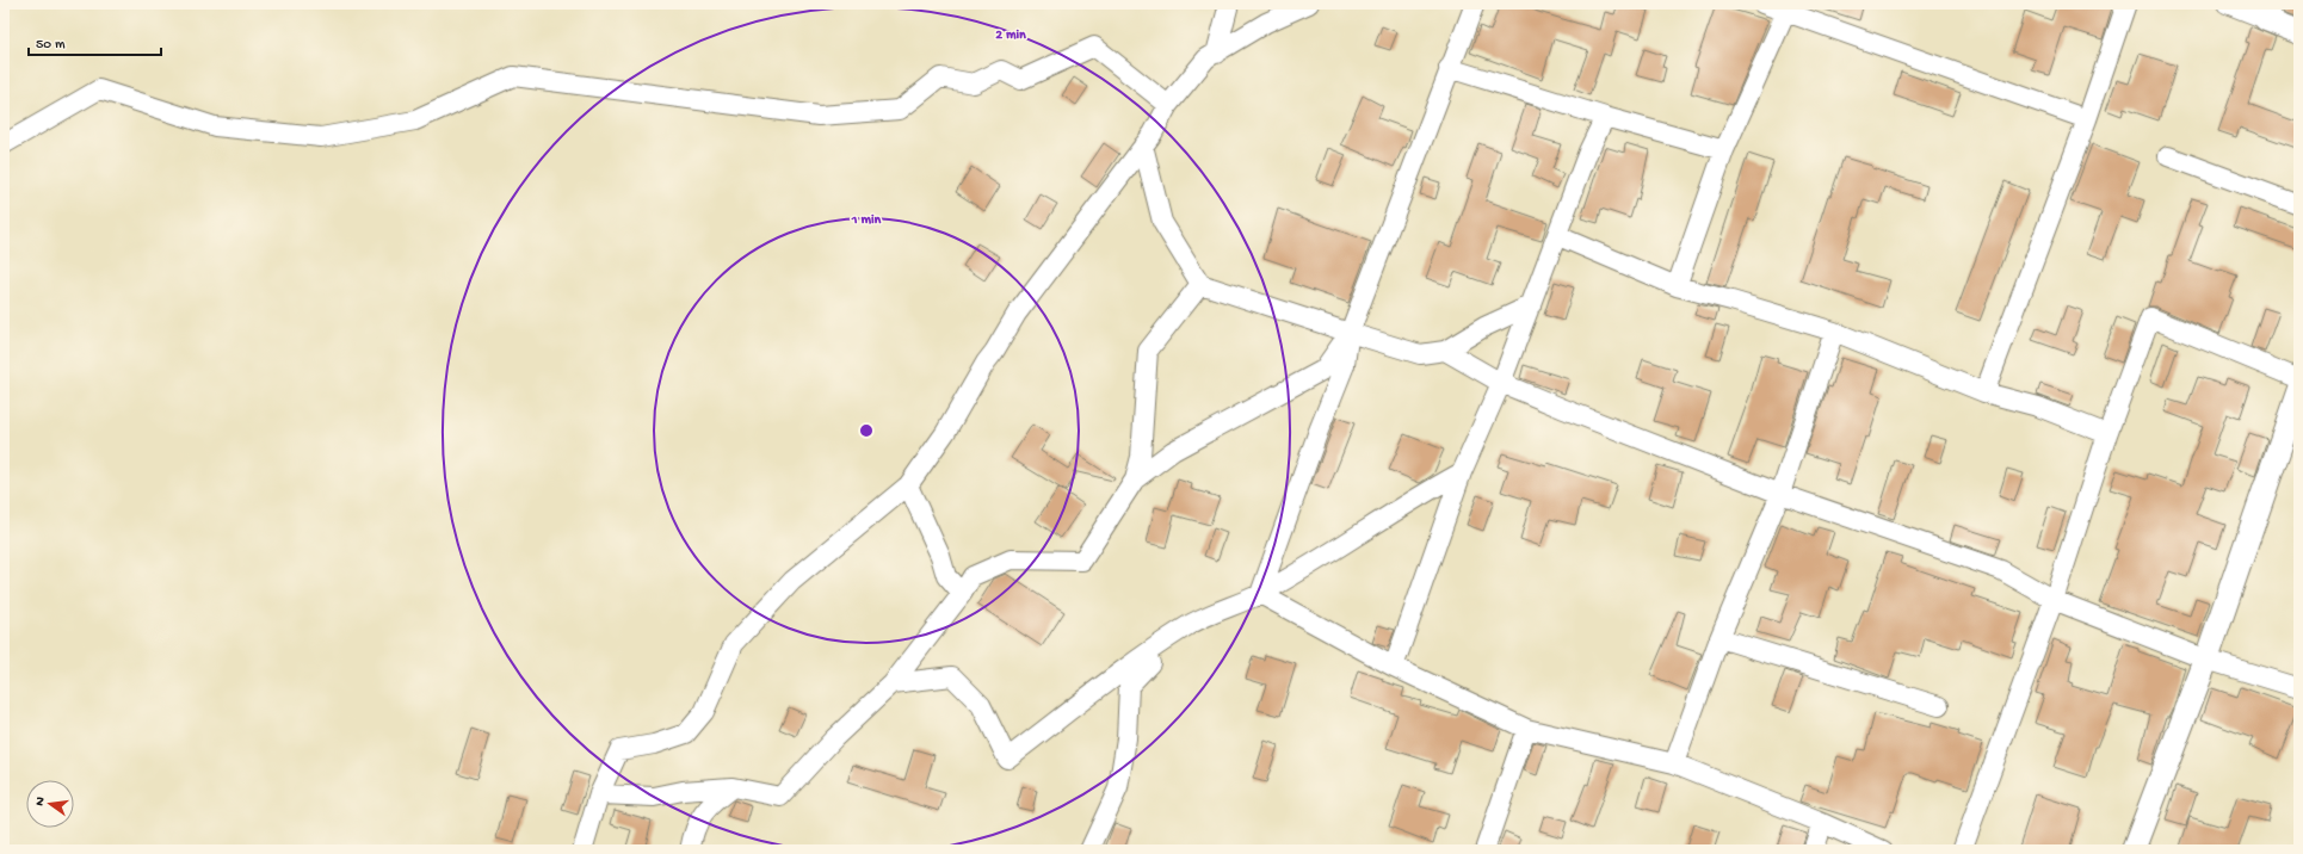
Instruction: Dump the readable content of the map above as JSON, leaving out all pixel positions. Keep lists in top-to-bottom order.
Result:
{
  "scale_bar": "50 m",
  "north": "left",
  "rings": ["2 min", "1 min"]
}
